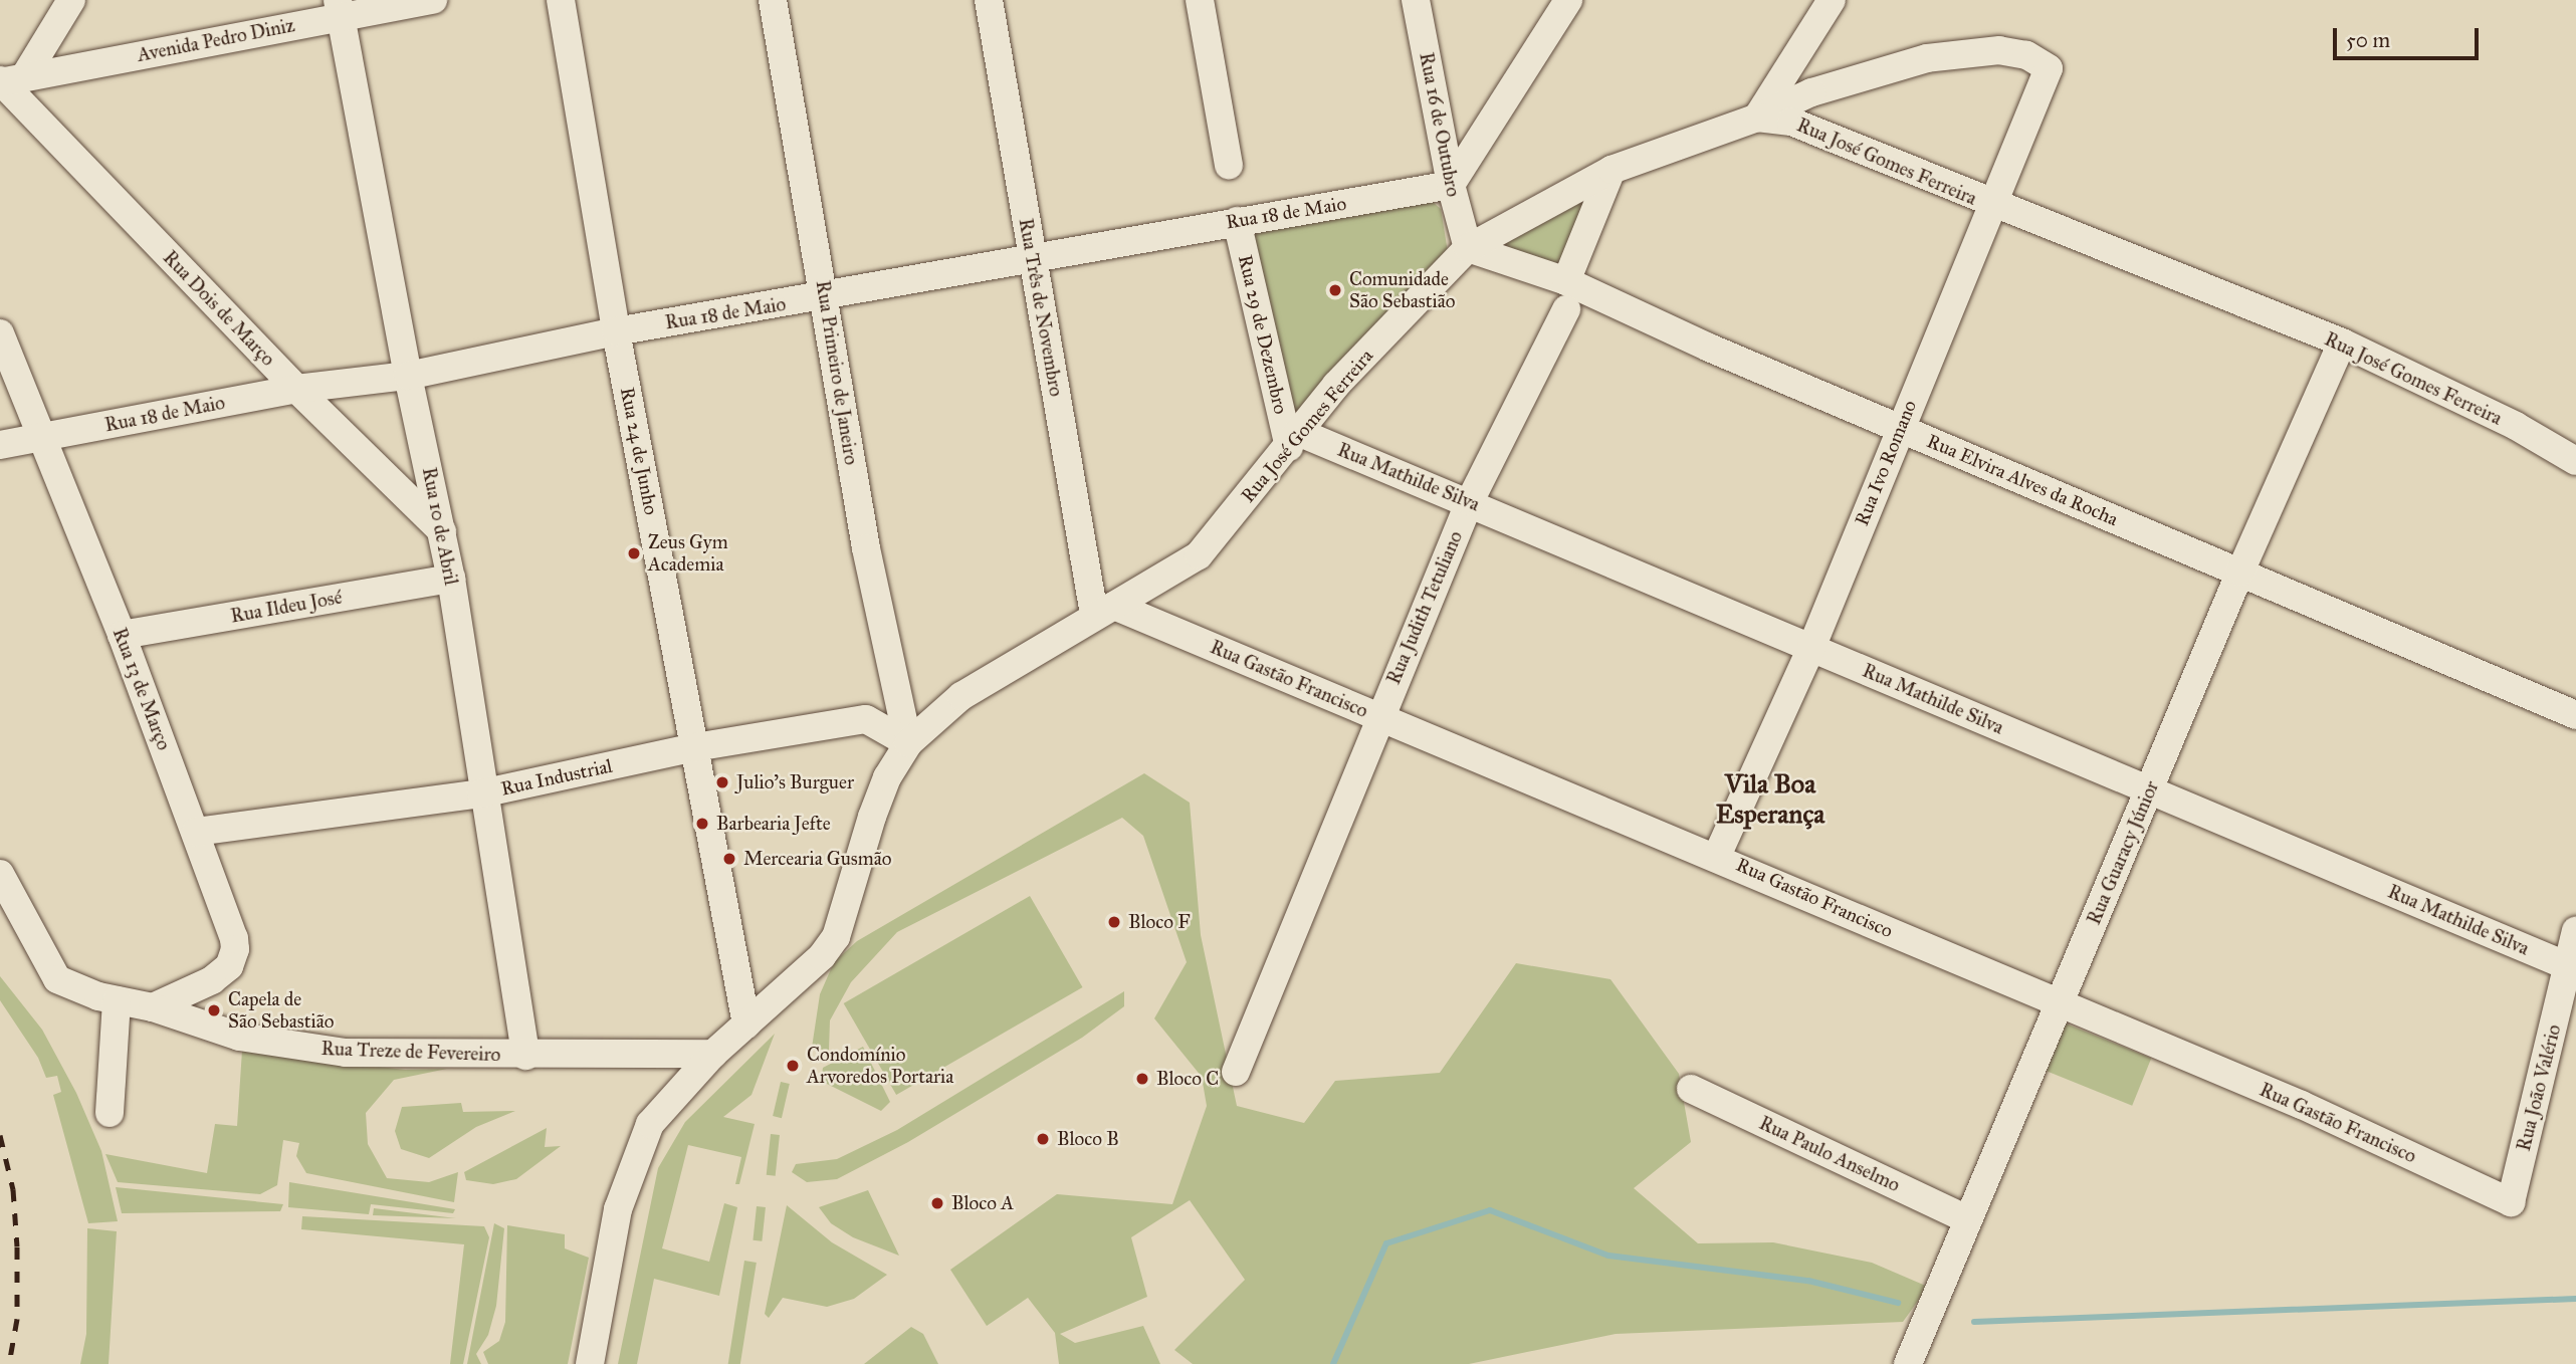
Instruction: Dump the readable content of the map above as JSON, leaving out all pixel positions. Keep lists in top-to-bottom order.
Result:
{
  "streets": {
    "street": [
      "Avenida Pedro Diniz",
      "Rua 16 de Outubro",
      "Rua José Gomes Ferreira",
      "Rua 18 de Maio",
      "Rua Três de Novembro",
      "Rua Dois de Março",
      "Rua 29 de Dezembro",
      "Rua Primeiro de Janeiro",
      "Rua 24 de Junho",
      "Rua Ivo Romano",
      "Rua Mathilde Silva",
      "Rua Elvira Alves da Rocha",
      "Rua 10 de Abril",
      "Rua Ildeu José",
      "Rua Judith Tetuliano",
      "Rua Gastão Francisco",
      "Rua 13 de Março",
      "Rua Industrial",
      "Rua Guaracy Júnior",
      "Rua Treze de Fevereiro",
      "Rua João Valério",
      "Rua Paulo Anselmo"
    ]
  },
  "crossings": [
    ["Avenida Pedro Diniz", "Rua Dois de Março"],
    ["Avenida Pedro Diniz", "Rua 10 de Abril"],
    ["Rua 16 de Outubro", "Rua José Gomes Ferreira"],
    ["Rua 16 de Outubro", "Rua 18 de Maio"],
    ["Rua 16 de Outubro", "Rua Elvira Alves da Rocha"],
    ["Rua José Gomes Ferreira", "Rua Três de Novembro"],
    ["Rua José Gomes Ferreira", "Rua 29 de Dezembro"],
    ["Rua José Gomes Ferreira", "Rua Primeiro de Janeiro"],
    ["Rua José Gomes Ferreira", "Rua 24 de Junho"],
    ["Rua José Gomes Ferreira", "Rua Ivo Romano"],
    ["Rua José Gomes Ferreira", "Rua Mathilde Silva"],
    ["Rua José Gomes Ferreira", "Rua Elvira Alves da Rocha"],
    ["Rua José Gomes Ferreira", "Rua Gastão Francisco"],
    ["Rua José Gomes Ferreira", "Rua Industrial"],
    ["Rua José Gomes Ferreira", "Rua Guaracy Júnior"],
    ["Rua José Gomes Ferreira", "Rua Treze de Fevereiro"],
    ["Rua 18 de Maio", "Rua Três de Novembro"],
    ["Rua 18 de Maio", "Rua Dois de Março"],
    ["Rua 18 de Maio", "Rua 29 de Dezembro"],
    ["Rua 18 de Maio", "Rua Primeiro de Janeiro"],
    ["Rua 18 de Maio", "Rua 24 de Junho"],
    ["Rua 18 de Maio", "Rua 10 de Abril"],
    ["Rua 18 de Maio", "Rua 13 de Março"],
    ["Rua Três de Novembro", "Rua Gastão Francisco"],
    ["Rua Dois de Março", "Rua 10 de Abril"],
    ["Rua 29 de Dezembro", "Rua Mathilde Silva"],
    ["Rua Primeiro de Janeiro", "Rua Industrial"],
    ["Rua 24 de Junho", "Rua Industrial"],
    ["Rua Ivo Romano", "Rua Mathilde Silva"],
    ["Rua Ivo Romano", "Rua Elvira Alves da Rocha"],
    ["Rua Ivo Romano", "Rua Gastão Francisco"],
    ["Rua Mathilde Silva", "Rua Judith Tetuliano"],
    ["Rua Mathilde Silva", "Rua Guaracy Júnior"],
    ["Rua Mathilde Silva", "Rua João Valério"],
    ["Rua Elvira Alves da Rocha", "Rua Guaracy Júnior"],
    ["Rua 10 de Abril", "Rua Ildeu José"],
    ["Rua 10 de Abril", "Rua Industrial"],
    ["Rua 10 de Abril", "Rua Treze de Fevereiro"],
    ["Rua Ildeu José", "Rua 13 de Março"],
    ["Rua Judith Tetuliano", "Rua Gastão Francisco"],
    ["Rua Gastão Francisco", "Rua Guaracy Júnior"],
    ["Rua Gastão Francisco", "Rua João Valério"],
    ["Rua 13 de Março", "Rua Industrial"],
    ["Rua 13 de Março", "Rua Treze de Fevereiro"],
    ["Rua Guaracy Júnior", "Rua Paulo Anselmo"]
  ],
  "districts": ["Vila Boa Esperança"],
  "places": [
    "Comunidade São Sebastião",
    "Zeus Gym Academia",
    "Julio's Burguer",
    "Barbearia Jefte",
    "Mercearia Gusmão",
    "Bloco F",
    "Capela de São Sebastião",
    "Condomínio Arvoredos Portaria",
    "Bloco C",
    "Bloco B",
    "Bloco A"
  ],
  "scale_bar": "50 m"
}
